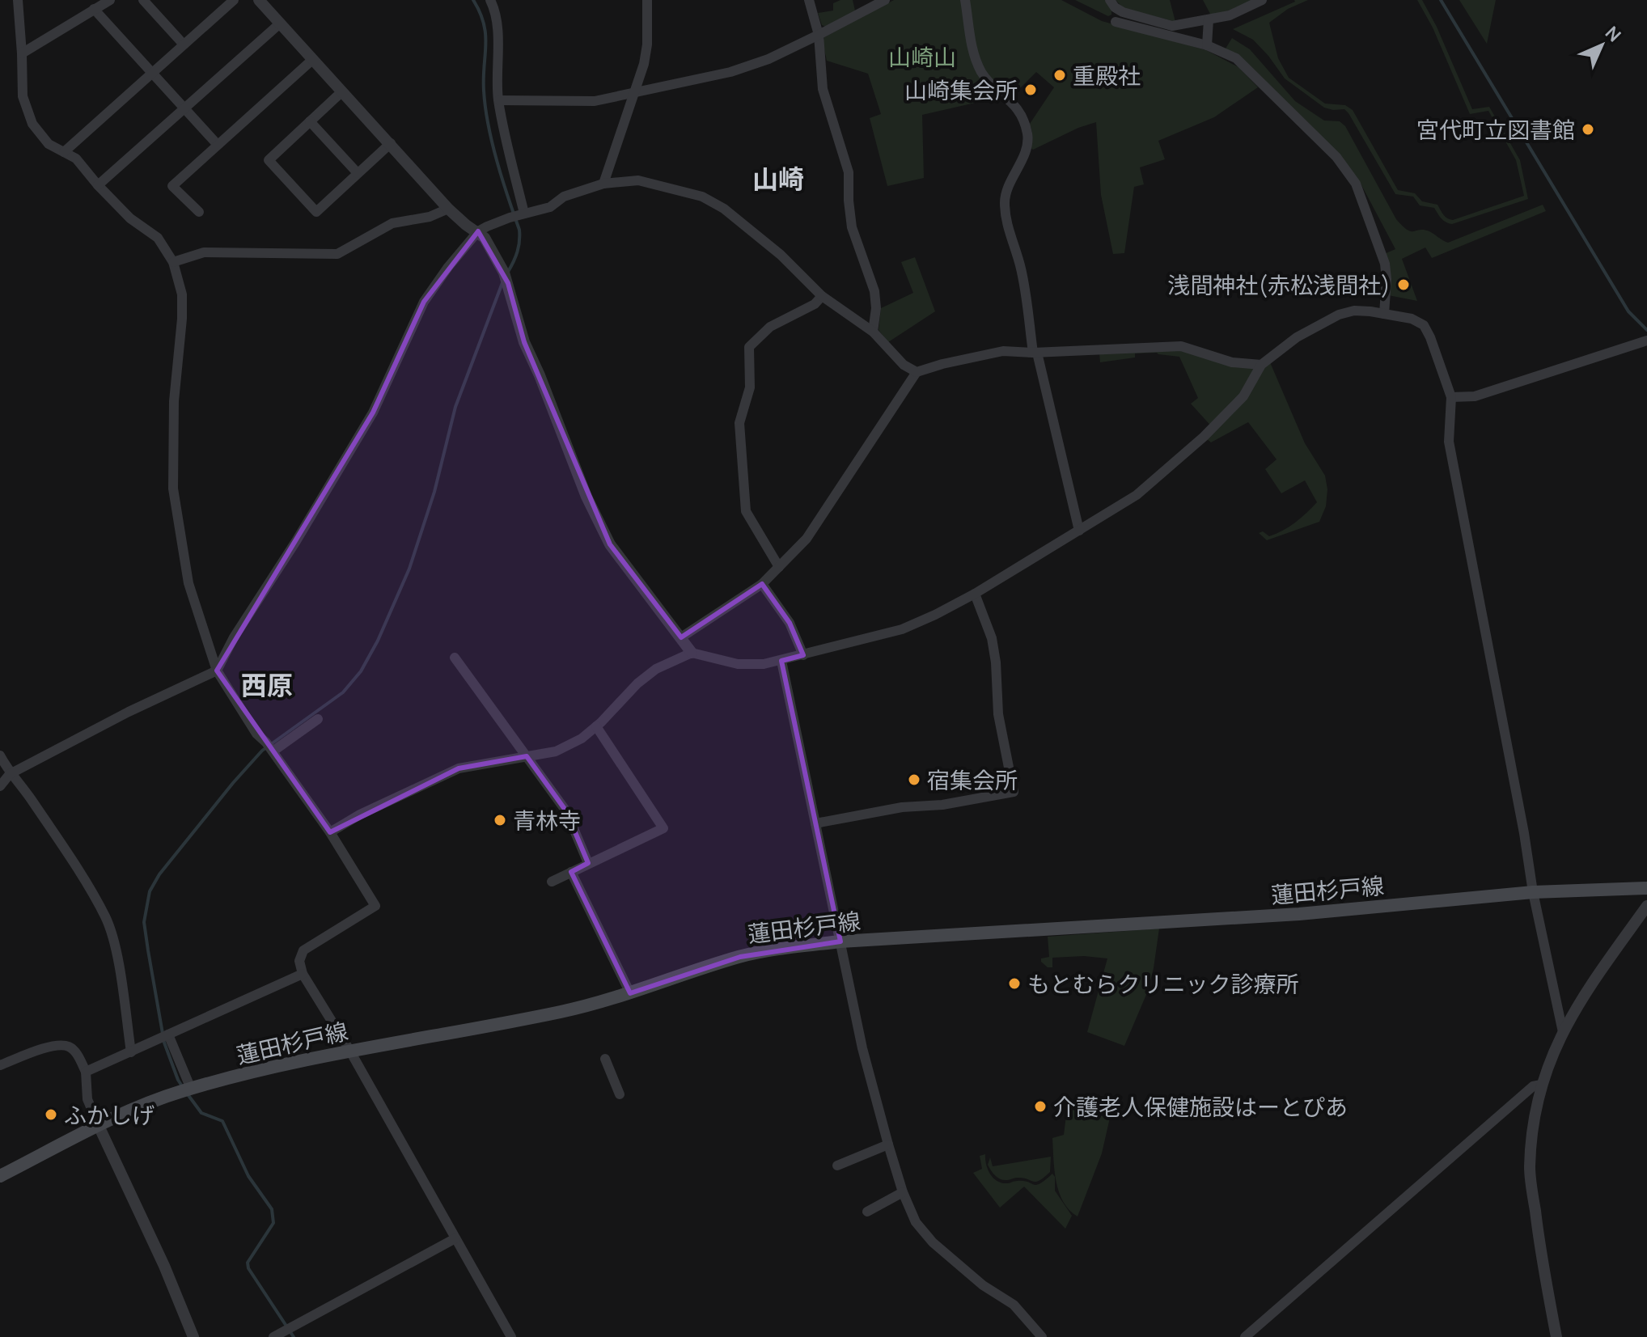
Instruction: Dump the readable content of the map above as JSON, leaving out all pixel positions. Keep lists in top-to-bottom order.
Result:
{
  "streets": {
    "main road": ["蓮田杉戸線"]
  },
  "districts": ["山崎", "西原"],
  "parks": ["山崎山"],
  "places": [
    "重殿社",
    "山崎集会所",
    "宮代町立図書館",
    "浅間神社(赤松浅間社)",
    "宿集会所",
    "青林寺",
    "もとむらクリニック診療所",
    "介護老人保健施設はーとぴあ",
    "ふかしげ"
  ],
  "north": "top right"
}
